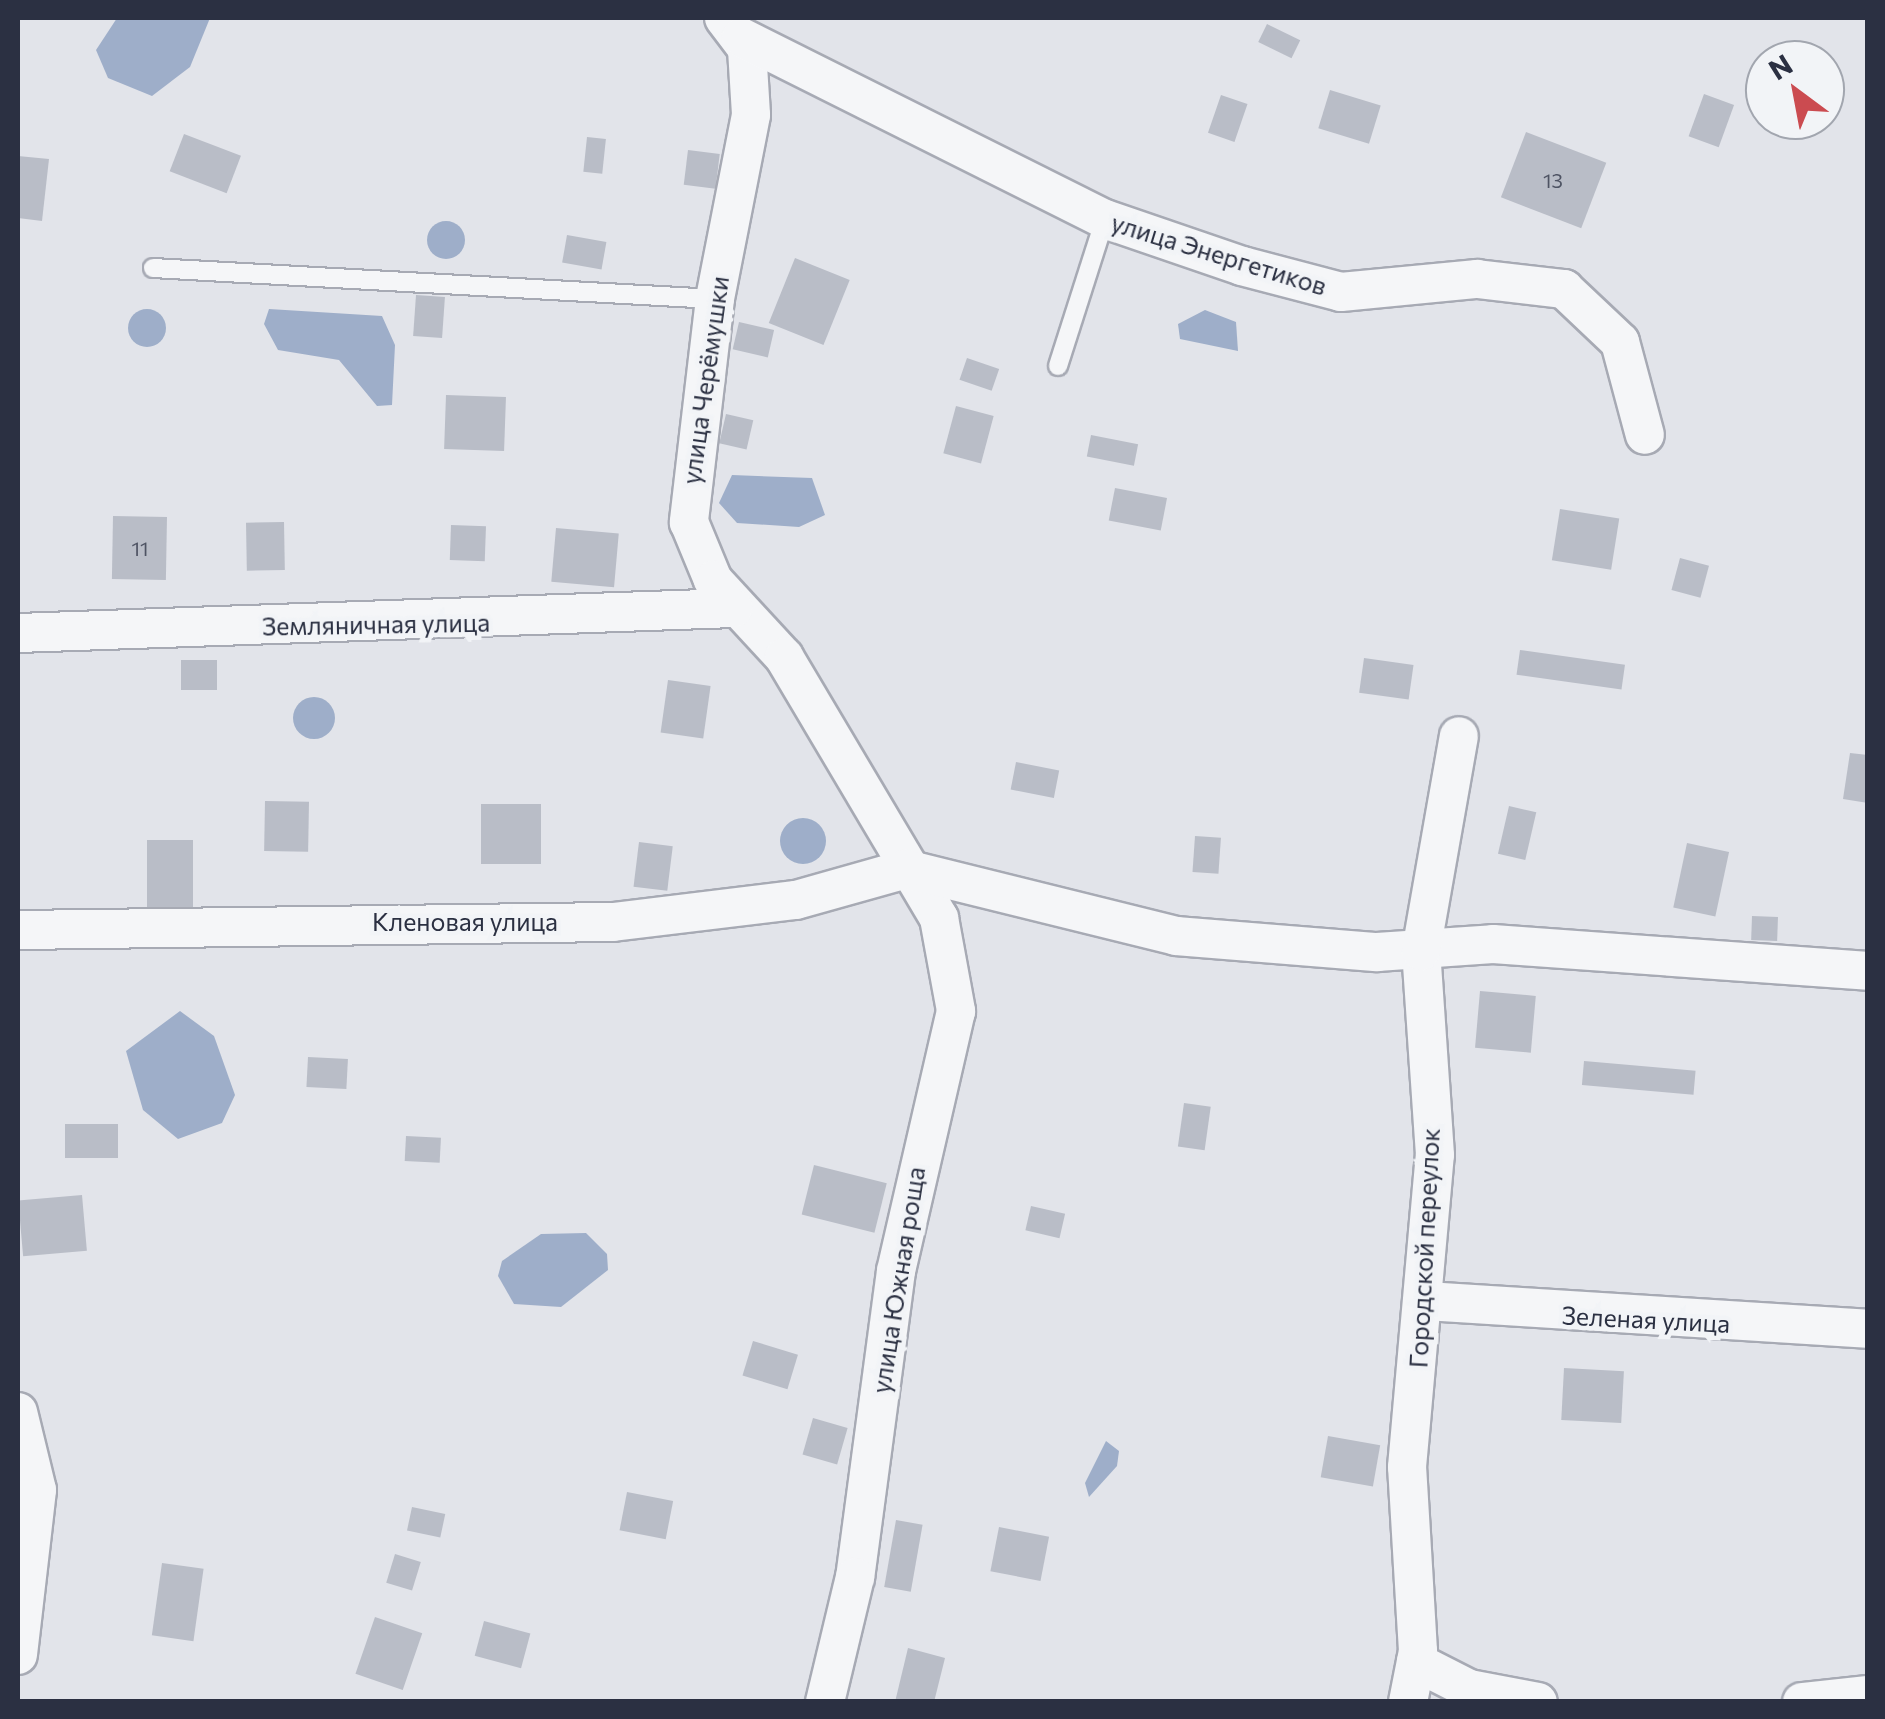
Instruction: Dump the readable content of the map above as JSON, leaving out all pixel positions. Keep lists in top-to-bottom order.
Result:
{
  "streets": {
    "street": [
      "улица Энергетиков",
      "улица Черёмушки",
      "Земляничная улица",
      "Кленовая улица",
      "Городской переулок",
      "улица Южная роща",
      "Зеленая улица"
    ]
  },
  "crossings": [
    ["улица Энергетиков", "улица Черёмушки"],
    ["улица Черёмушки", "Земляничная улица"],
    ["улица Черёмушки", "Кленовая улица"],
    ["улица Черёмушки", "улица Южная роща"],
    ["Кленовая улица", "улица Южная роща"],
    ["Городской переулок", "Зеленая улица"]
  ],
  "house_numbers": ["13", "11"],
  "north": "top left"
}
